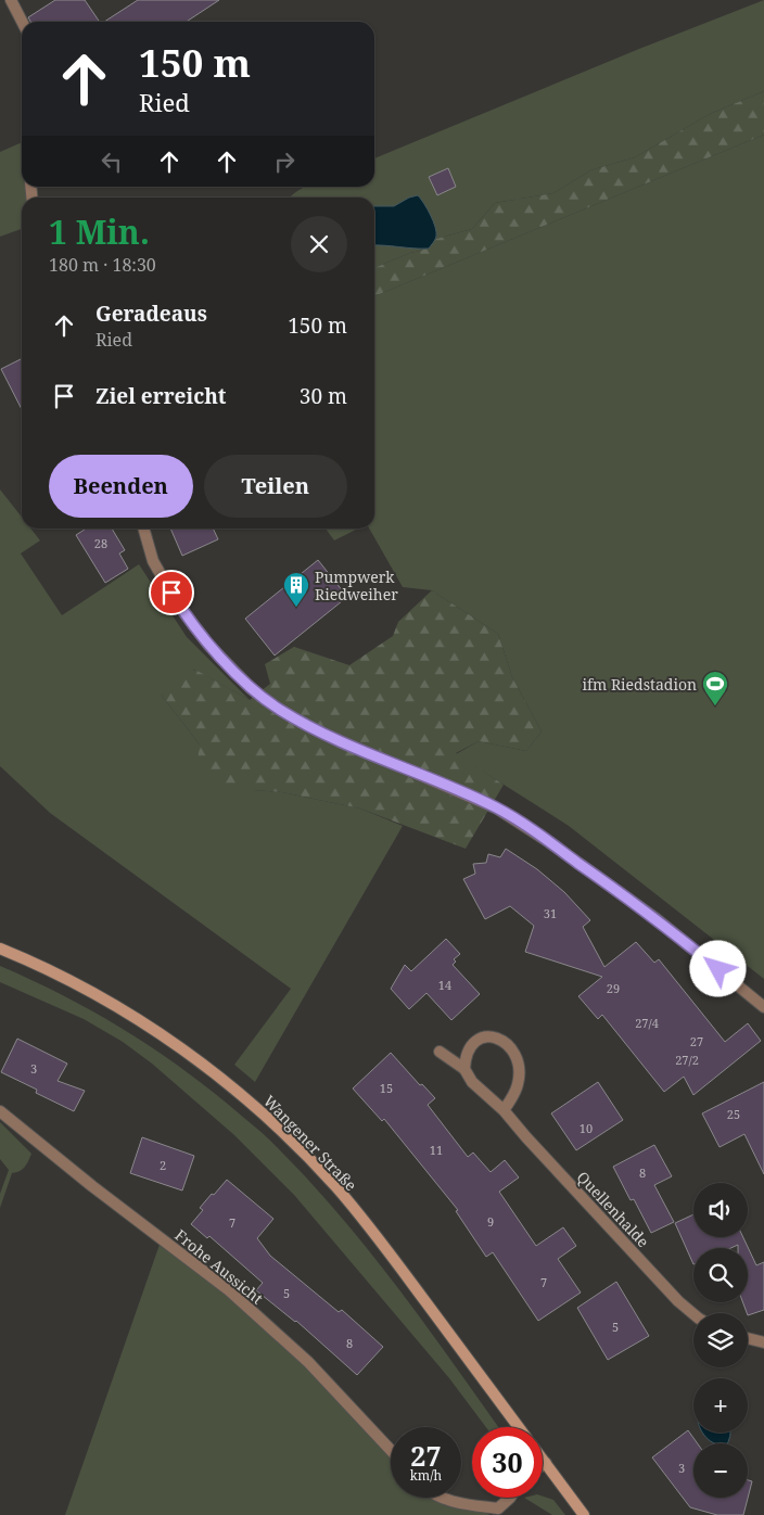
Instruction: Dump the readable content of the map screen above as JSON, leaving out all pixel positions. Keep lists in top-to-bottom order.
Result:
{
  "streets": {
    "main road": ["Wangener Straße"],
    "street": ["Quellenhalde", "Frohe Aussicht"]
  },
  "places": {
    "building": ["Pumpwerk Riedweiher"],
    "sports": ["ifm Riedstadion"]
  },
  "house_numbers": [
    "28",
    "31",
    "14",
    "29",
    "27/4",
    "27",
    "27/2",
    "3",
    "15",
    "25",
    "10",
    "11",
    "2",
    "8",
    "9",
    "7",
    "7",
    "5",
    "5",
    "8",
    "3"
  ],
  "page": {
    "turn": ["150 m", "Ried"],
    "heading": ["1 Min.", "180 m · 18:30"],
    "list": [
      {
        "name": "Geradeaus",
        "note": "Ried",
        "value": "150 m"
      },
      {
        "name": "Ziel erreicht",
        "value": "30 m"
      }
    ],
    "buttons": ["Beenden", "Teilen"],
    "map_buttons": ["+", "−"],
    "speed": "27 km/h",
    "limit": "30"
  }
}
